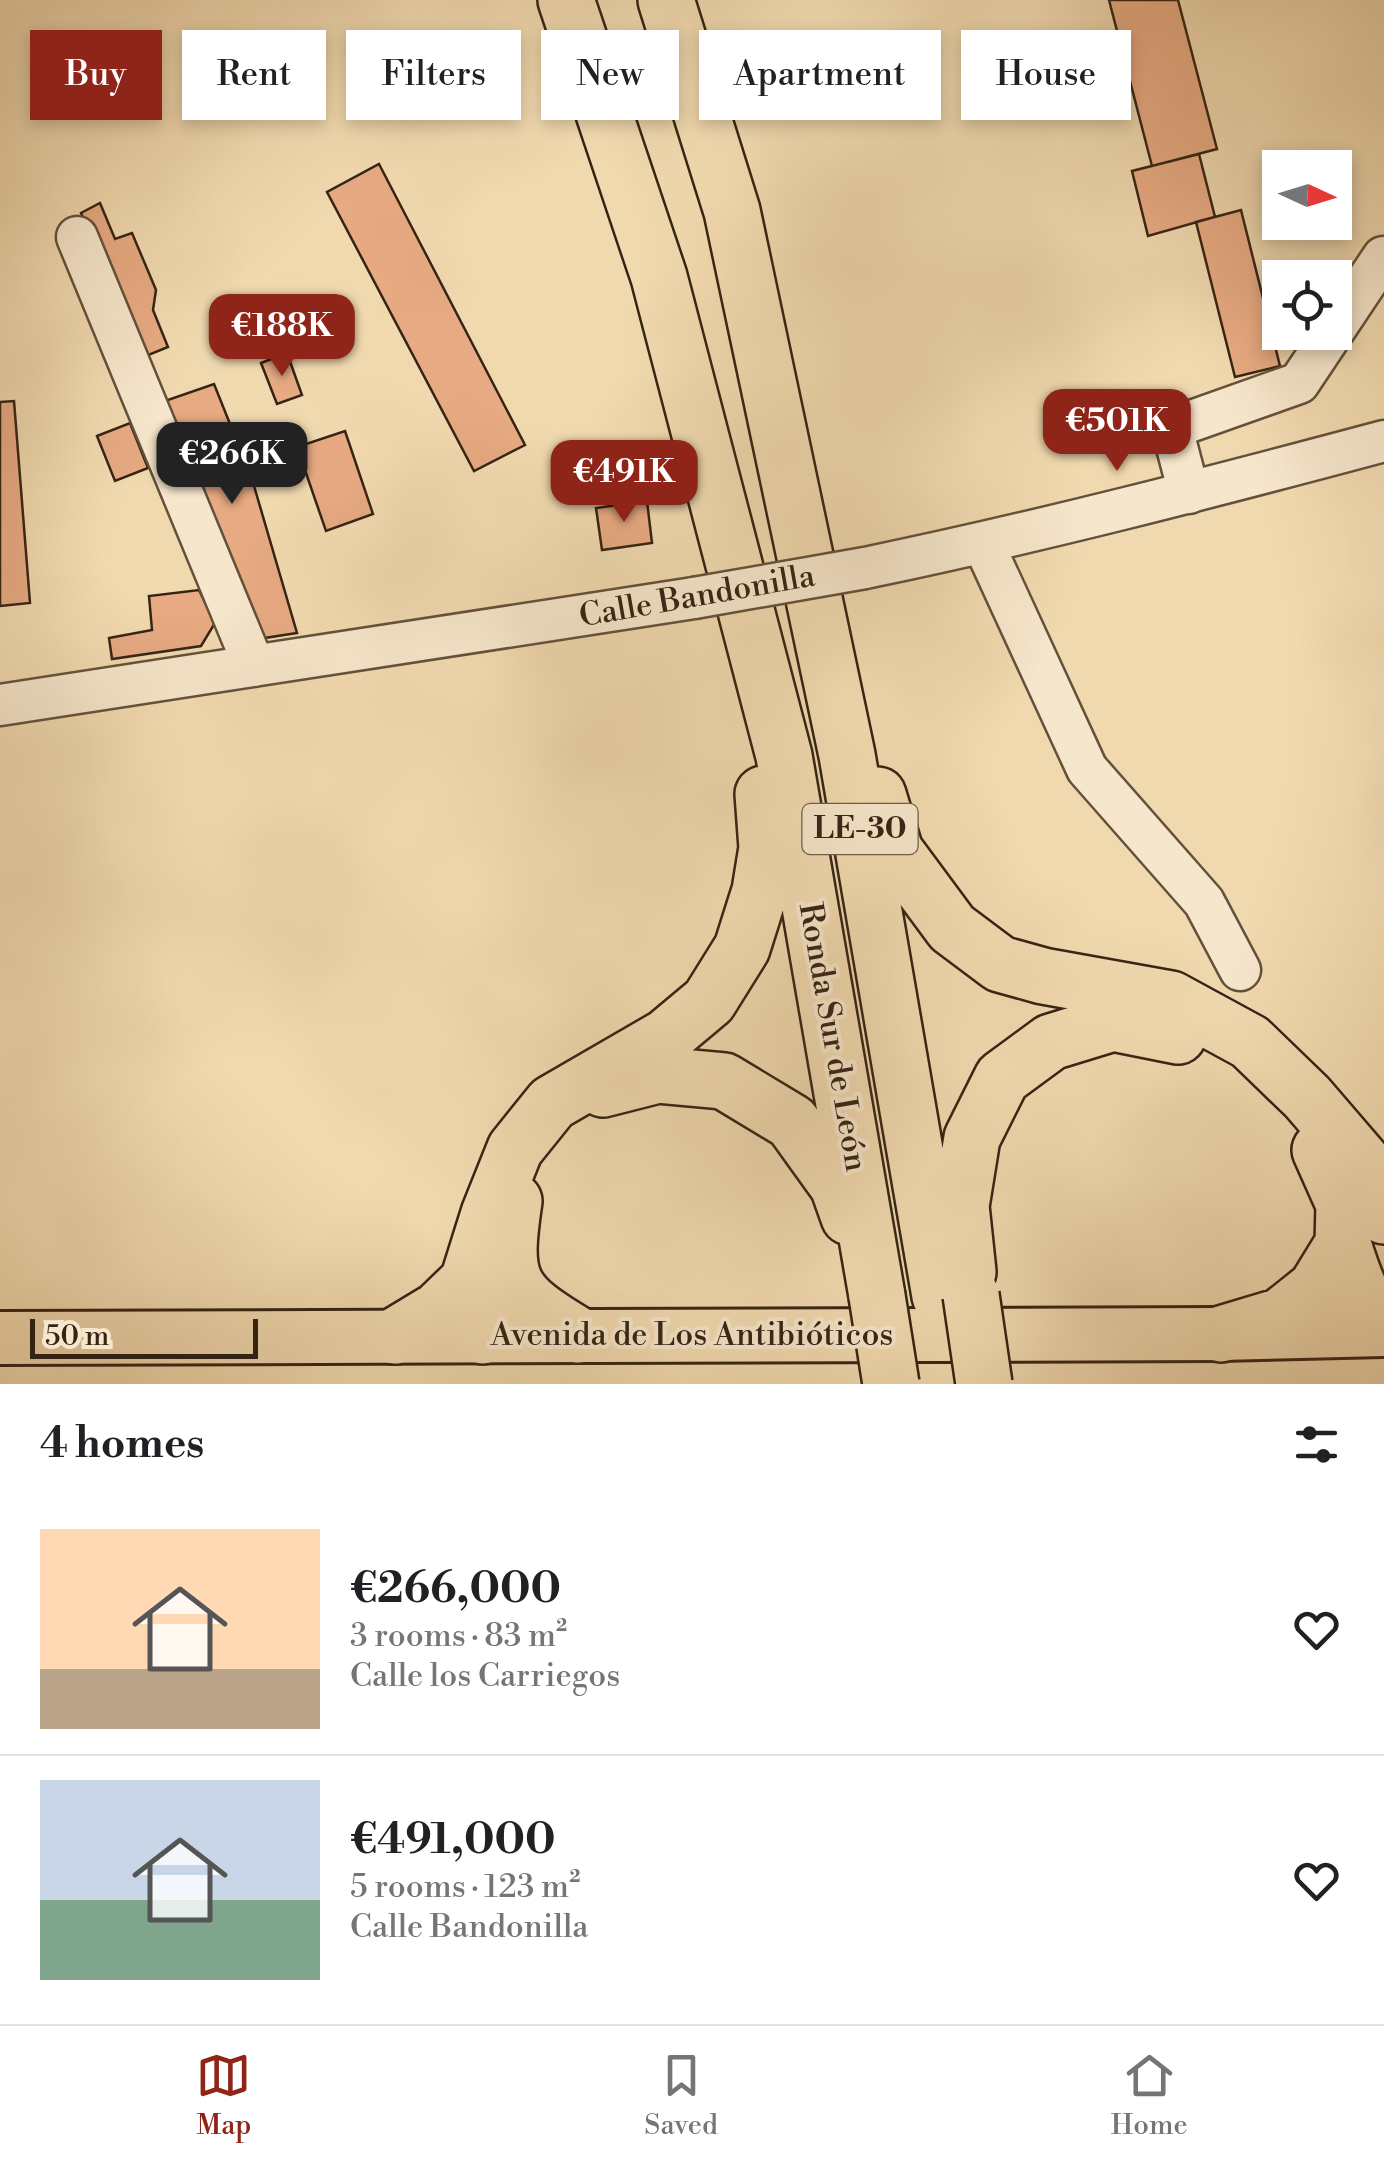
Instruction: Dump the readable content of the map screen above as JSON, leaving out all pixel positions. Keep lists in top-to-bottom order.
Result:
{
  "streets": {
    "highway": ["LE-30", "Ronda Sur de León"],
    "main road": ["Avenida de Los Antibióticos"],
    "street": ["Calle Bandonilla"]
  },
  "crossings": [
    ["Ronda Sur de León", "Avenida de Los Antibióticos"]
  ],
  "scale_bar": "50 m",
  "north": "right",
  "page": {
    "chip": [
      "Buy",
      "Rent",
      "Filters",
      "New",
      "Apartment",
      "House"
    ],
    "price": [
      "€188K",
      "€501K",
      "€266K",
      "€491K"
    ],
    "scale": "50 m",
    "heading": "4 homes",
    "list": [
      {
        "name": "€266,000",
        "note": "3 rooms · 83 m² · Calle los Carriegos"
      },
      {
        "name": "€491,000",
        "note": "5 rooms · 123 m² · Calle Bandonilla"
      }
    ],
    "tabs": ["Map", "Saved", "Home"]
  }
}
